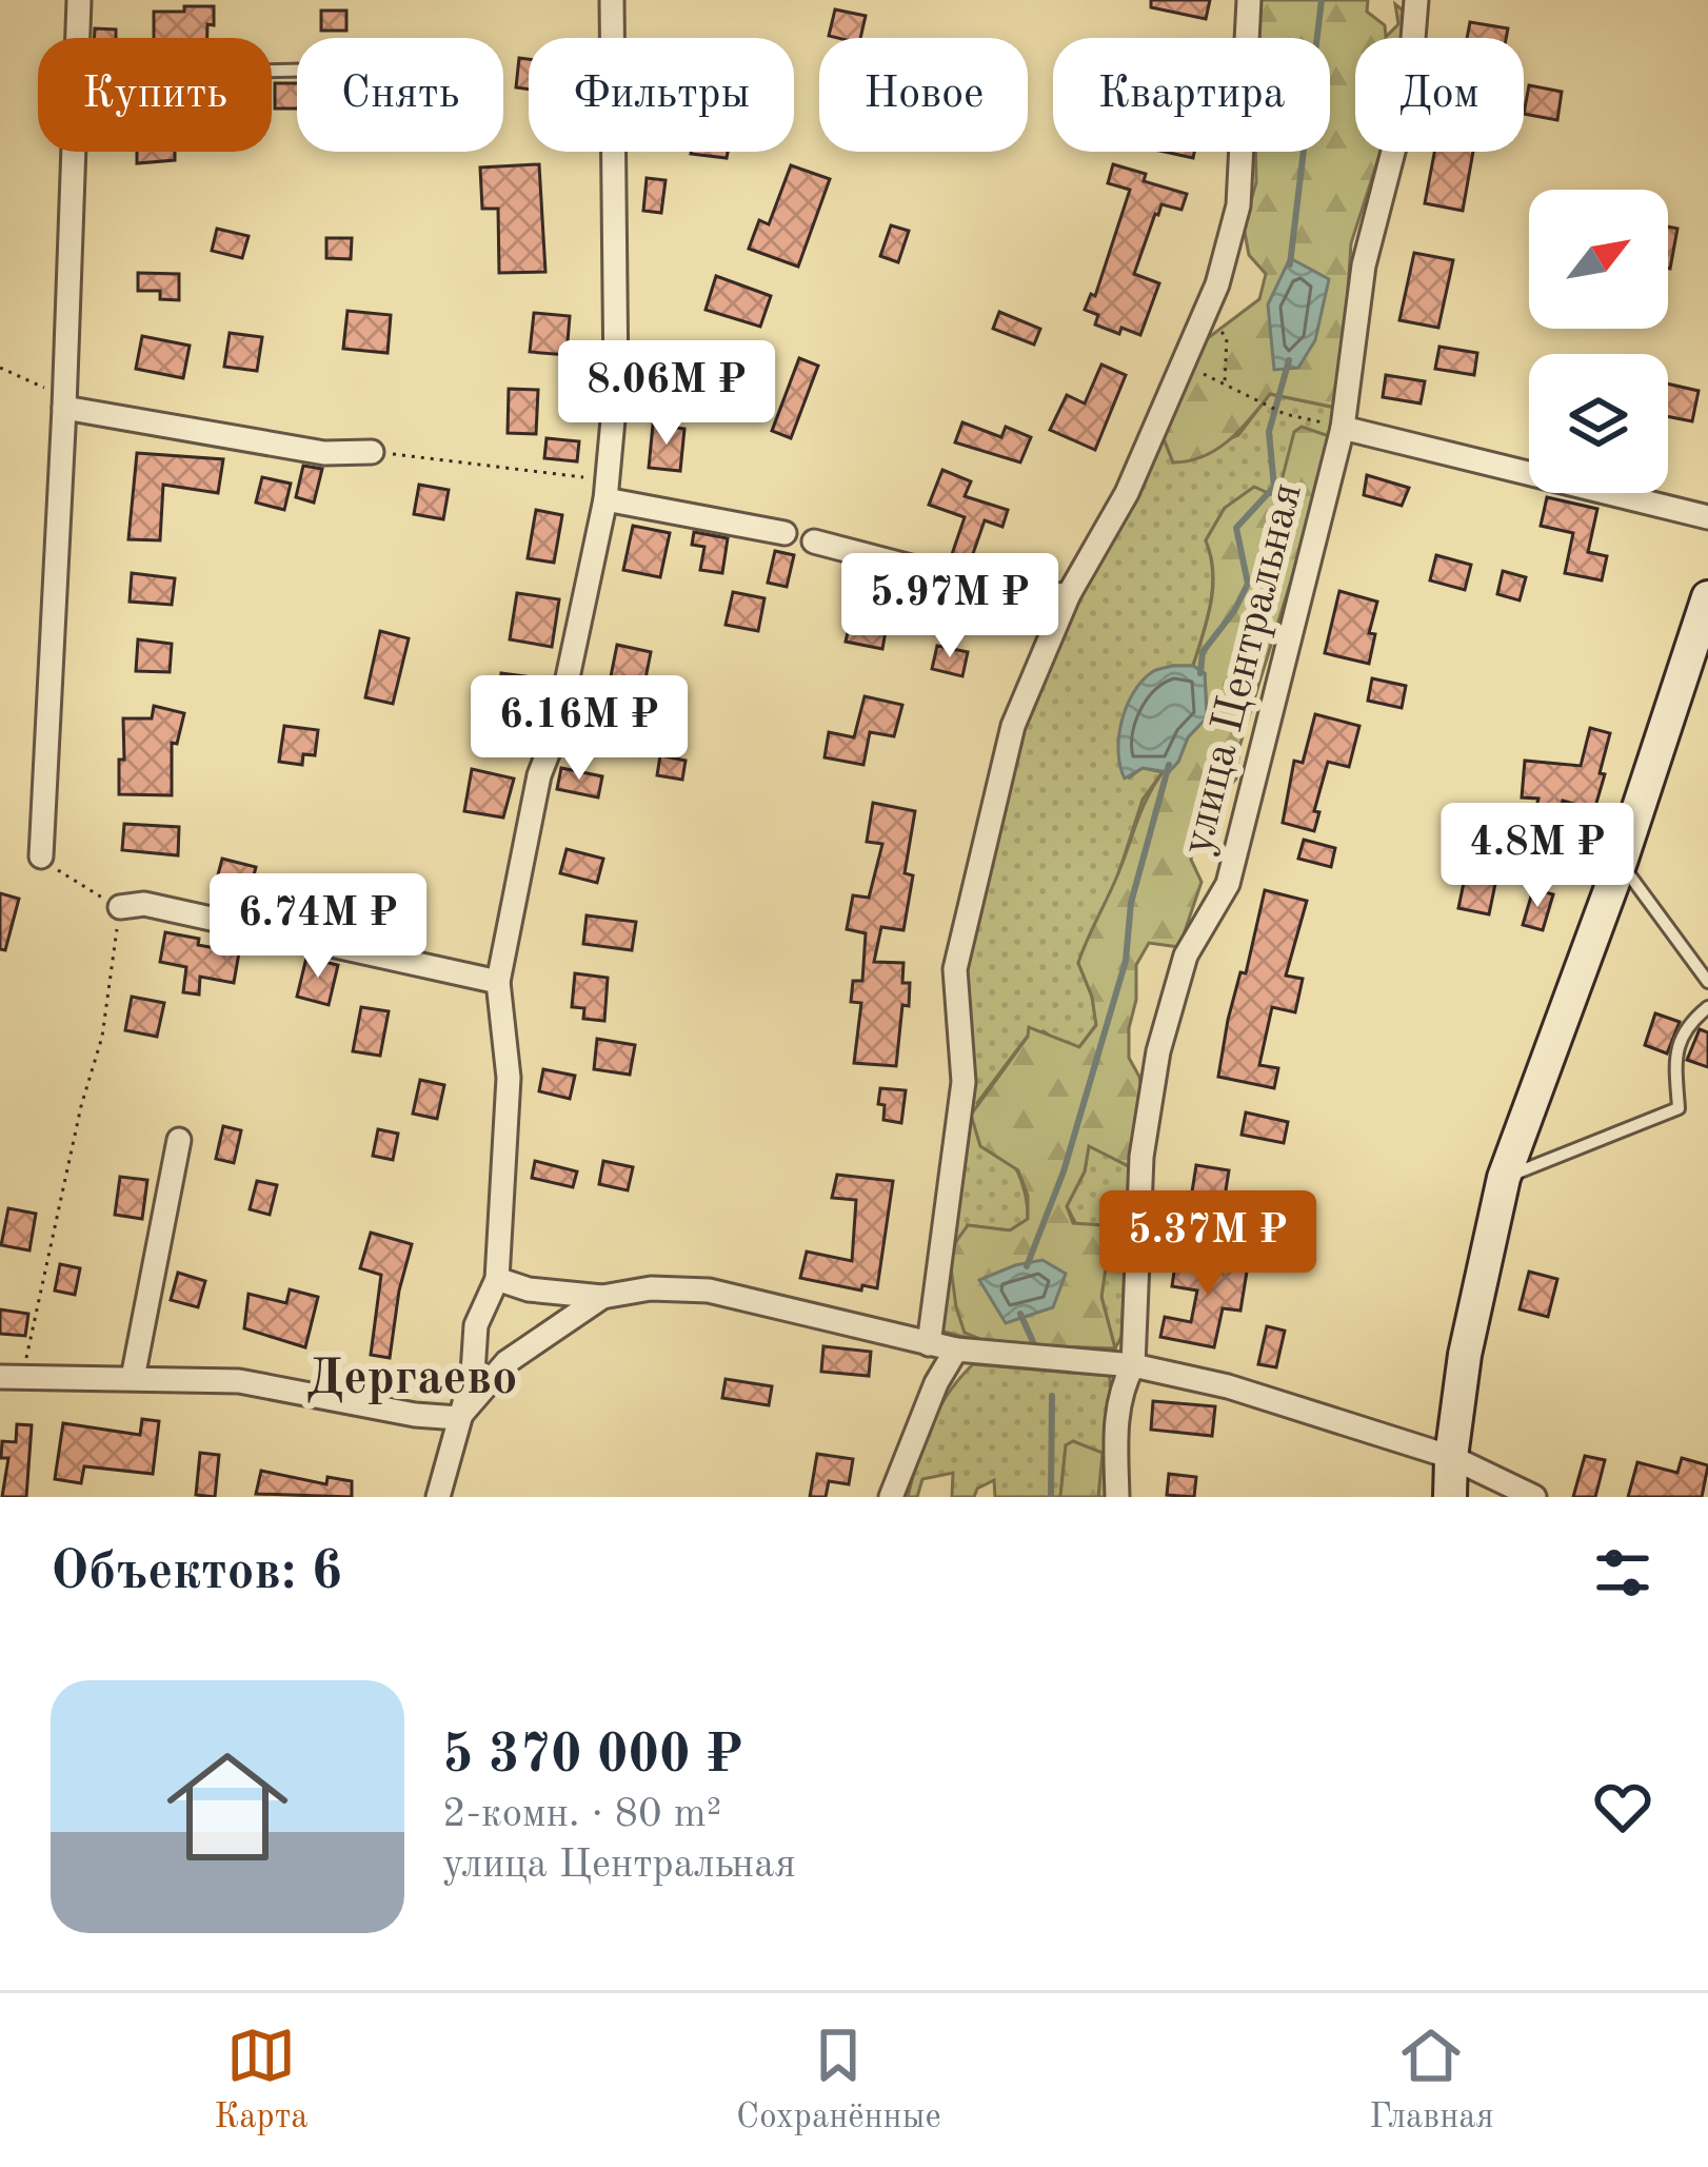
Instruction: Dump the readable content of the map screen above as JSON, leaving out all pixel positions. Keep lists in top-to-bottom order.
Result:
{
  "streets": {
    "street": ["улица Центральная"]
  },
  "districts": ["Дергаево"],
  "north": "top right",
  "page": {
    "chip": [
      "Купить",
      "Снять",
      "Фильтры",
      "Новое",
      "Квартира",
      "Дом"
    ],
    "price": [
      "8.06M ₽",
      "5.97M ₽",
      "6.16M ₽",
      "4.8M ₽",
      "6.74M ₽",
      "5.37M ₽"
    ],
    "heading": "Объектов: 6",
    "list": [
      {
        "name": "5 370 000 ₽",
        "note": "2-комн. · 80 m² · улица Центральная"
      }
    ],
    "tabs": ["Карта", "Сохранённые", "Главная"]
  }
}
